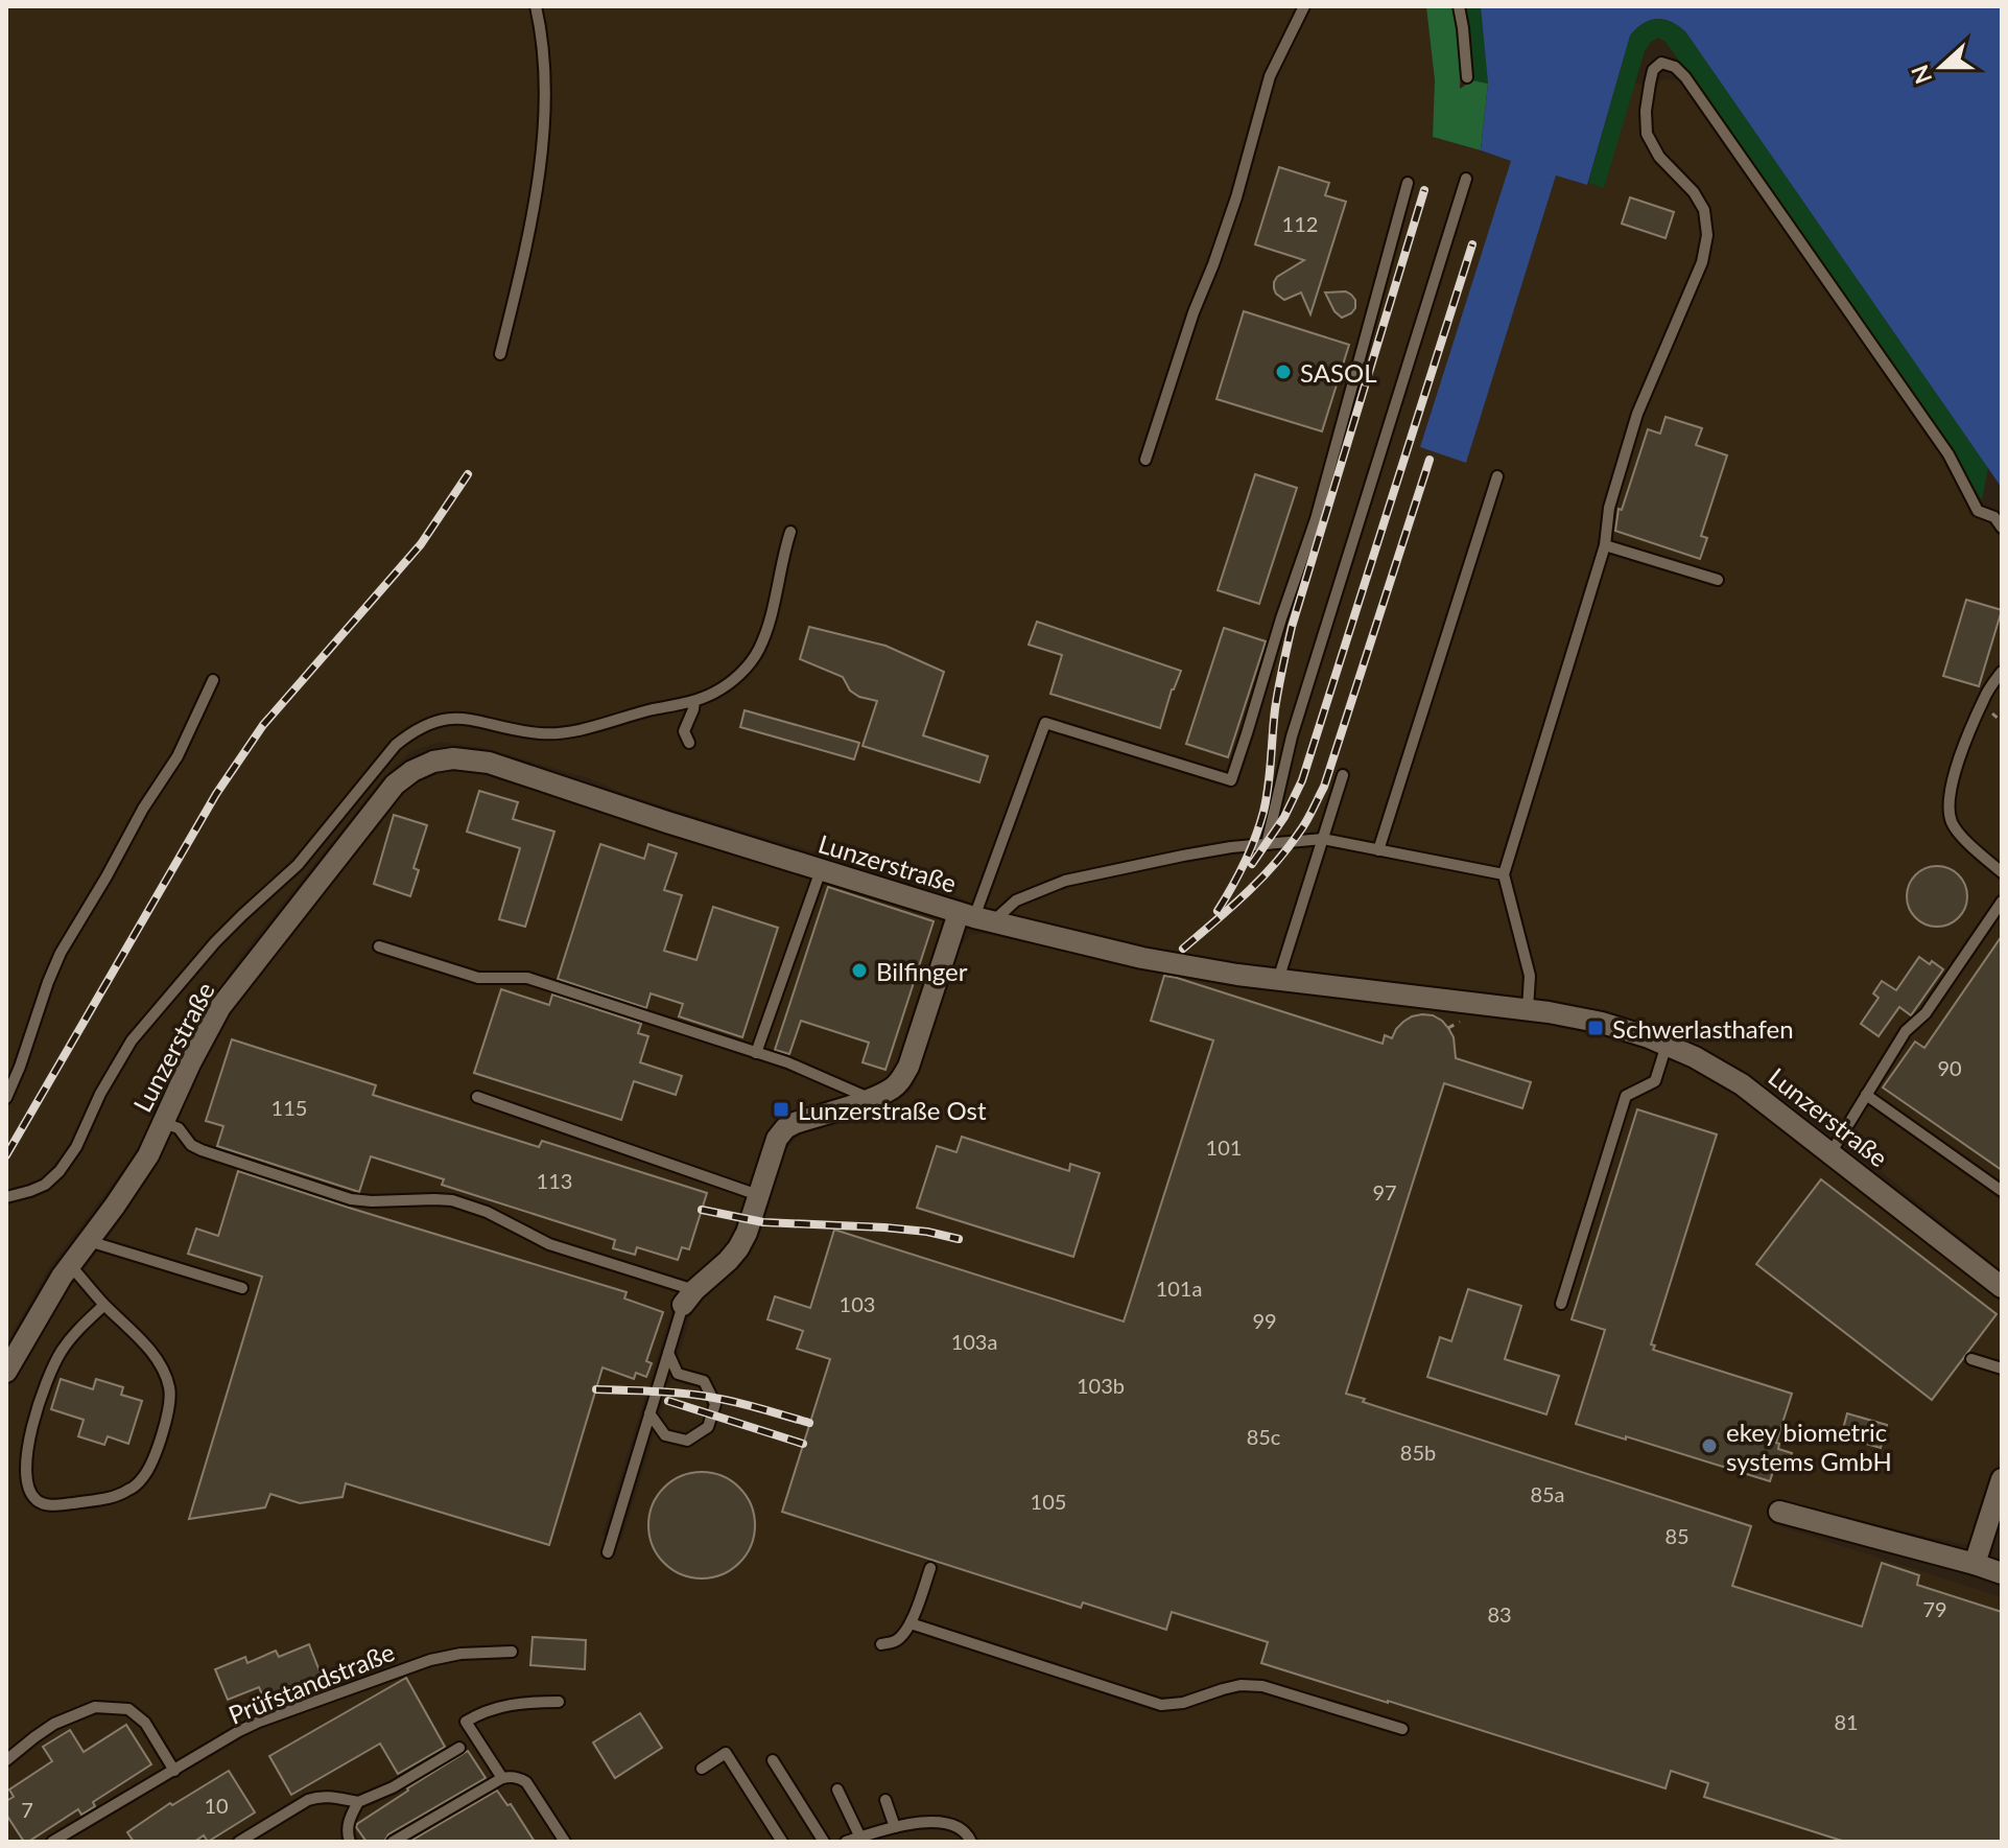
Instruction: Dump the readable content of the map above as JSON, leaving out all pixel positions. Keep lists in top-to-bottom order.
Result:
{
  "streets": {
    "street": ["Lunzerstraße"],
    "lane": ["Prüfstandstraße"]
  },
  "places": {
    "other": ["SASOL", "Bilfinger", "ekey biometric systems GmbH"],
    "transit": ["Schwerlasthafen", "Lunzerstraße Ost"]
  },
  "house_numbers": [
    "112",
    "90",
    "115",
    "101",
    "113",
    "97",
    "101a",
    "103",
    "99",
    "103a",
    "103b",
    "85c",
    "85b",
    "85a",
    "105",
    "85",
    "79",
    "83",
    "81",
    "10",
    "7"
  ],
  "north": "left"
}
